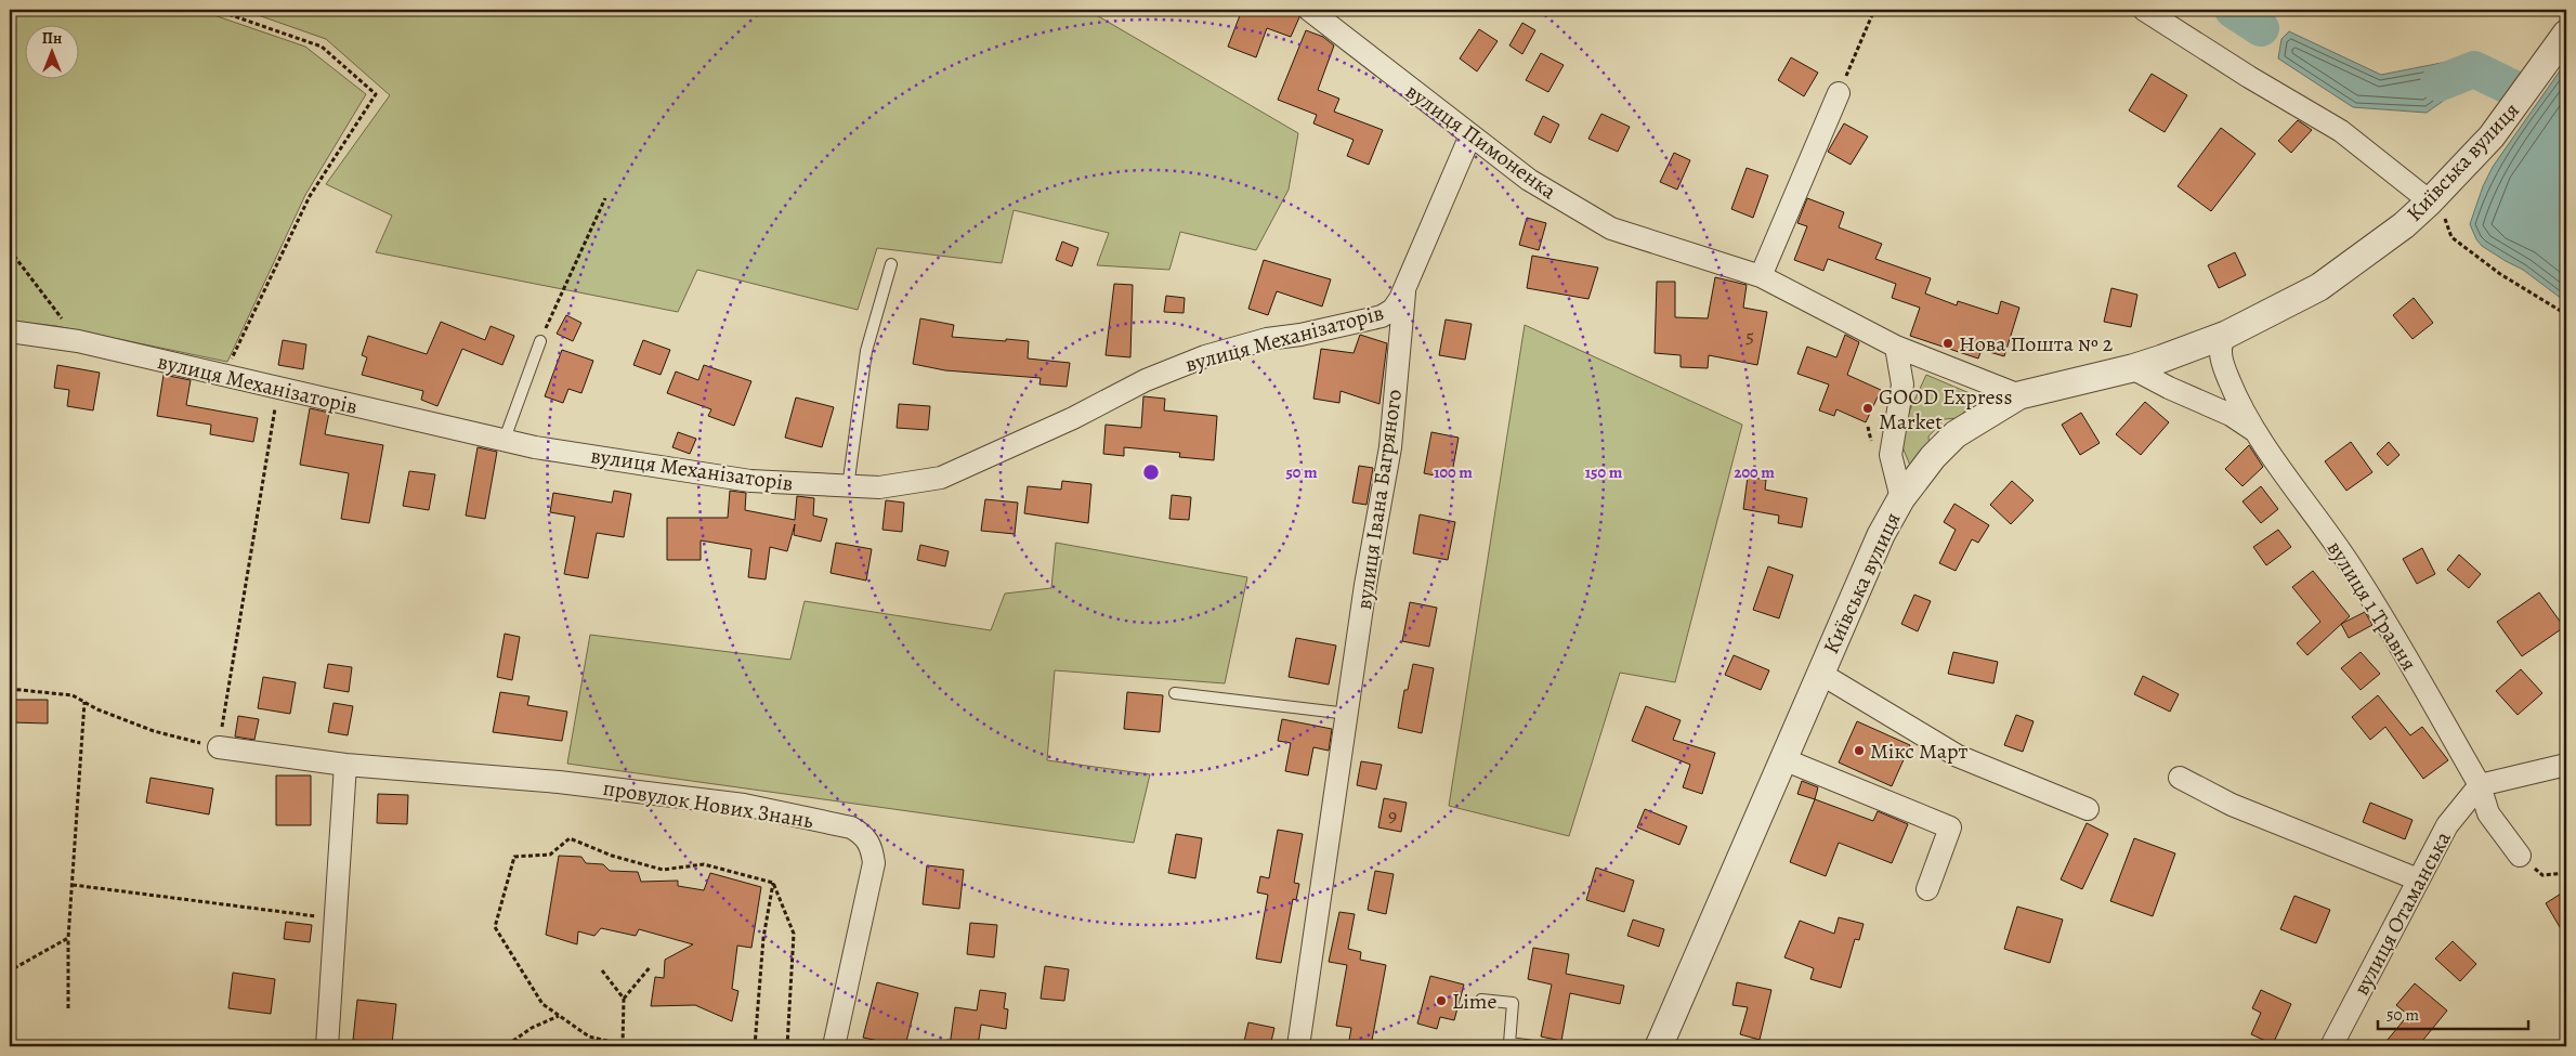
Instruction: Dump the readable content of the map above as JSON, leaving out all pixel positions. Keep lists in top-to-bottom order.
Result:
{
  "streets": {
    "street": [
      "вулиця Пимоненка",
      "Київська вулиця",
      "вулиця Механізаторів",
      "вулиця Івана Багряного",
      "вулиця 1 Травня",
      "провулок Нових Знань",
      "вулиця Отаманська"
    ]
  },
  "crossings": [
    ["вулиця Пимоненка", "Київська вулиця"],
    ["вулиця Пимоненка", "вулиця Механізаторів"],
    ["вулиця Механізаторів", "вулиця Івана Багряного"],
    ["вулиця 1 Травня", "вулиця Отаманська"]
  ],
  "places": [
    "Нова Пошта № 2",
    "GOOD Express Market",
    "Мікс Март",
    "Lime"
  ],
  "house_numbers": ["5", "9"],
  "scale_bar": "50 m",
  "north": "top",
  "rings": [
    "50 m",
    "100 m",
    "150 m",
    "200 m"
  ]
}
